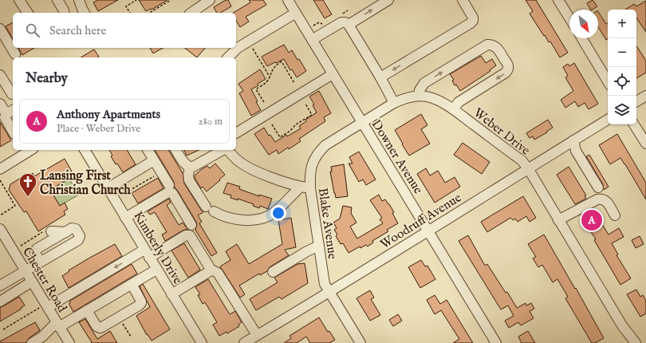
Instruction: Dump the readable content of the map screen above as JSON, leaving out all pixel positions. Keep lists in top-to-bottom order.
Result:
{
  "streets": {
    "street": [
      "Weber Drive",
      "Downer Avenue",
      "Woodruff Avenue",
      "Blake Avenue",
      "Kimberly Drive",
      "Chester Road"
    ]
  },
  "crossings": [
    ["Weber Drive", "Downer Avenue"],
    ["Weber Drive", "Woodruff Avenue"],
    ["Weber Drive", "Blake Avenue"],
    ["Downer Avenue", "Woodruff Avenue"],
    ["Downer Avenue", "Blake Avenue"],
    ["Woodruff Avenue", "Blake Avenue"]
  ],
  "places": {
    "church": ["Lansing First Christian Church"]
  },
  "north": "bottom right",
  "page": {
    "map_buttons": ["+", "−"],
    "search": "Search here",
    "heading": "Nearby",
    "list": [
      {
        "mark": "A",
        "name": "Anthony Apartments",
        "note": "Place · Weber Drive",
        "value": "280 m"
      }
    ],
    "pins": "A"
  }
}
